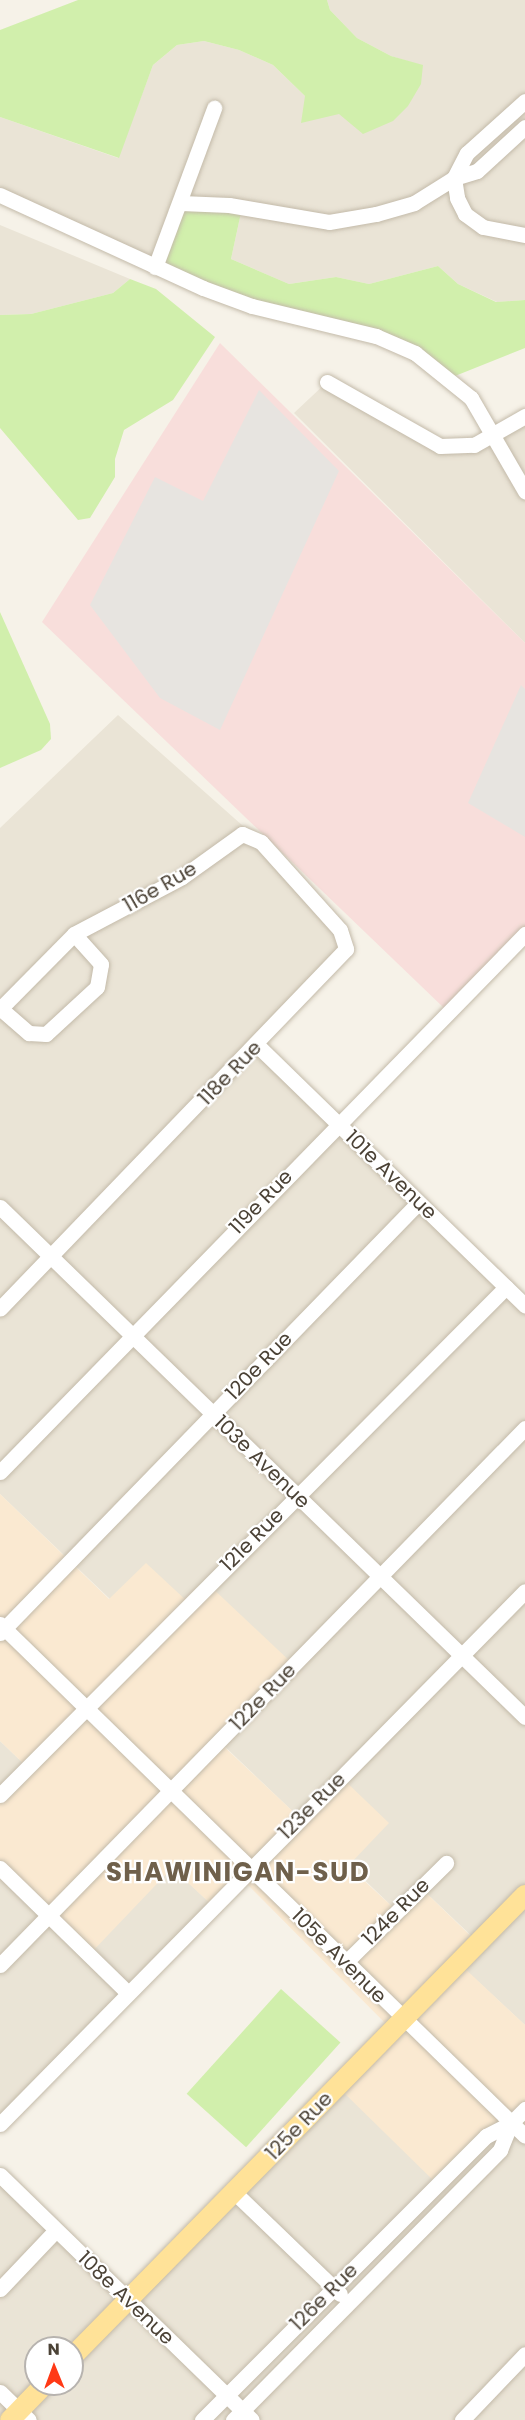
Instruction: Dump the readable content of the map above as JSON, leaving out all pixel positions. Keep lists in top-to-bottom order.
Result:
{
  "streets": {
    "main road": ["125e Rue"],
    "street": [
      "116e Rue",
      "118e Rue",
      "101e Avenue",
      "119e Rue",
      "120e Rue",
      "103e Avenue",
      "121e Rue",
      "122e Rue",
      "123e Rue",
      "124e Rue",
      "105e Avenue",
      "126e Rue",
      "108e Avenue"
    ]
  },
  "crossings": [
    ["116e Rue", "118e Rue"],
    ["118e Rue", "101e Avenue"],
    ["118e Rue", "103e Avenue"],
    ["101e Avenue", "119e Rue"],
    ["101e Avenue", "120e Rue"],
    ["101e Avenue", "121e Rue"],
    ["119e Rue", "103e Avenue"],
    ["120e Rue", "103e Avenue"],
    ["120e Rue", "105e Avenue"],
    ["103e Avenue", "121e Rue"],
    ["103e Avenue", "122e Rue"],
    ["103e Avenue", "123e Rue"],
    ["121e Rue", "105e Avenue"],
    ["122e Rue", "105e Avenue"],
    ["123e Rue", "105e Avenue"],
    ["124e Rue", "105e Avenue"],
    ["105e Avenue", "125e Rue"],
    ["105e Avenue", "126e Rue"],
    ["125e Rue", "108e Avenue"],
    ["126e Rue", "108e Avenue"]
  ],
  "districts": ["SHAWINIGAN-SUD"],
  "north": "top"
}
